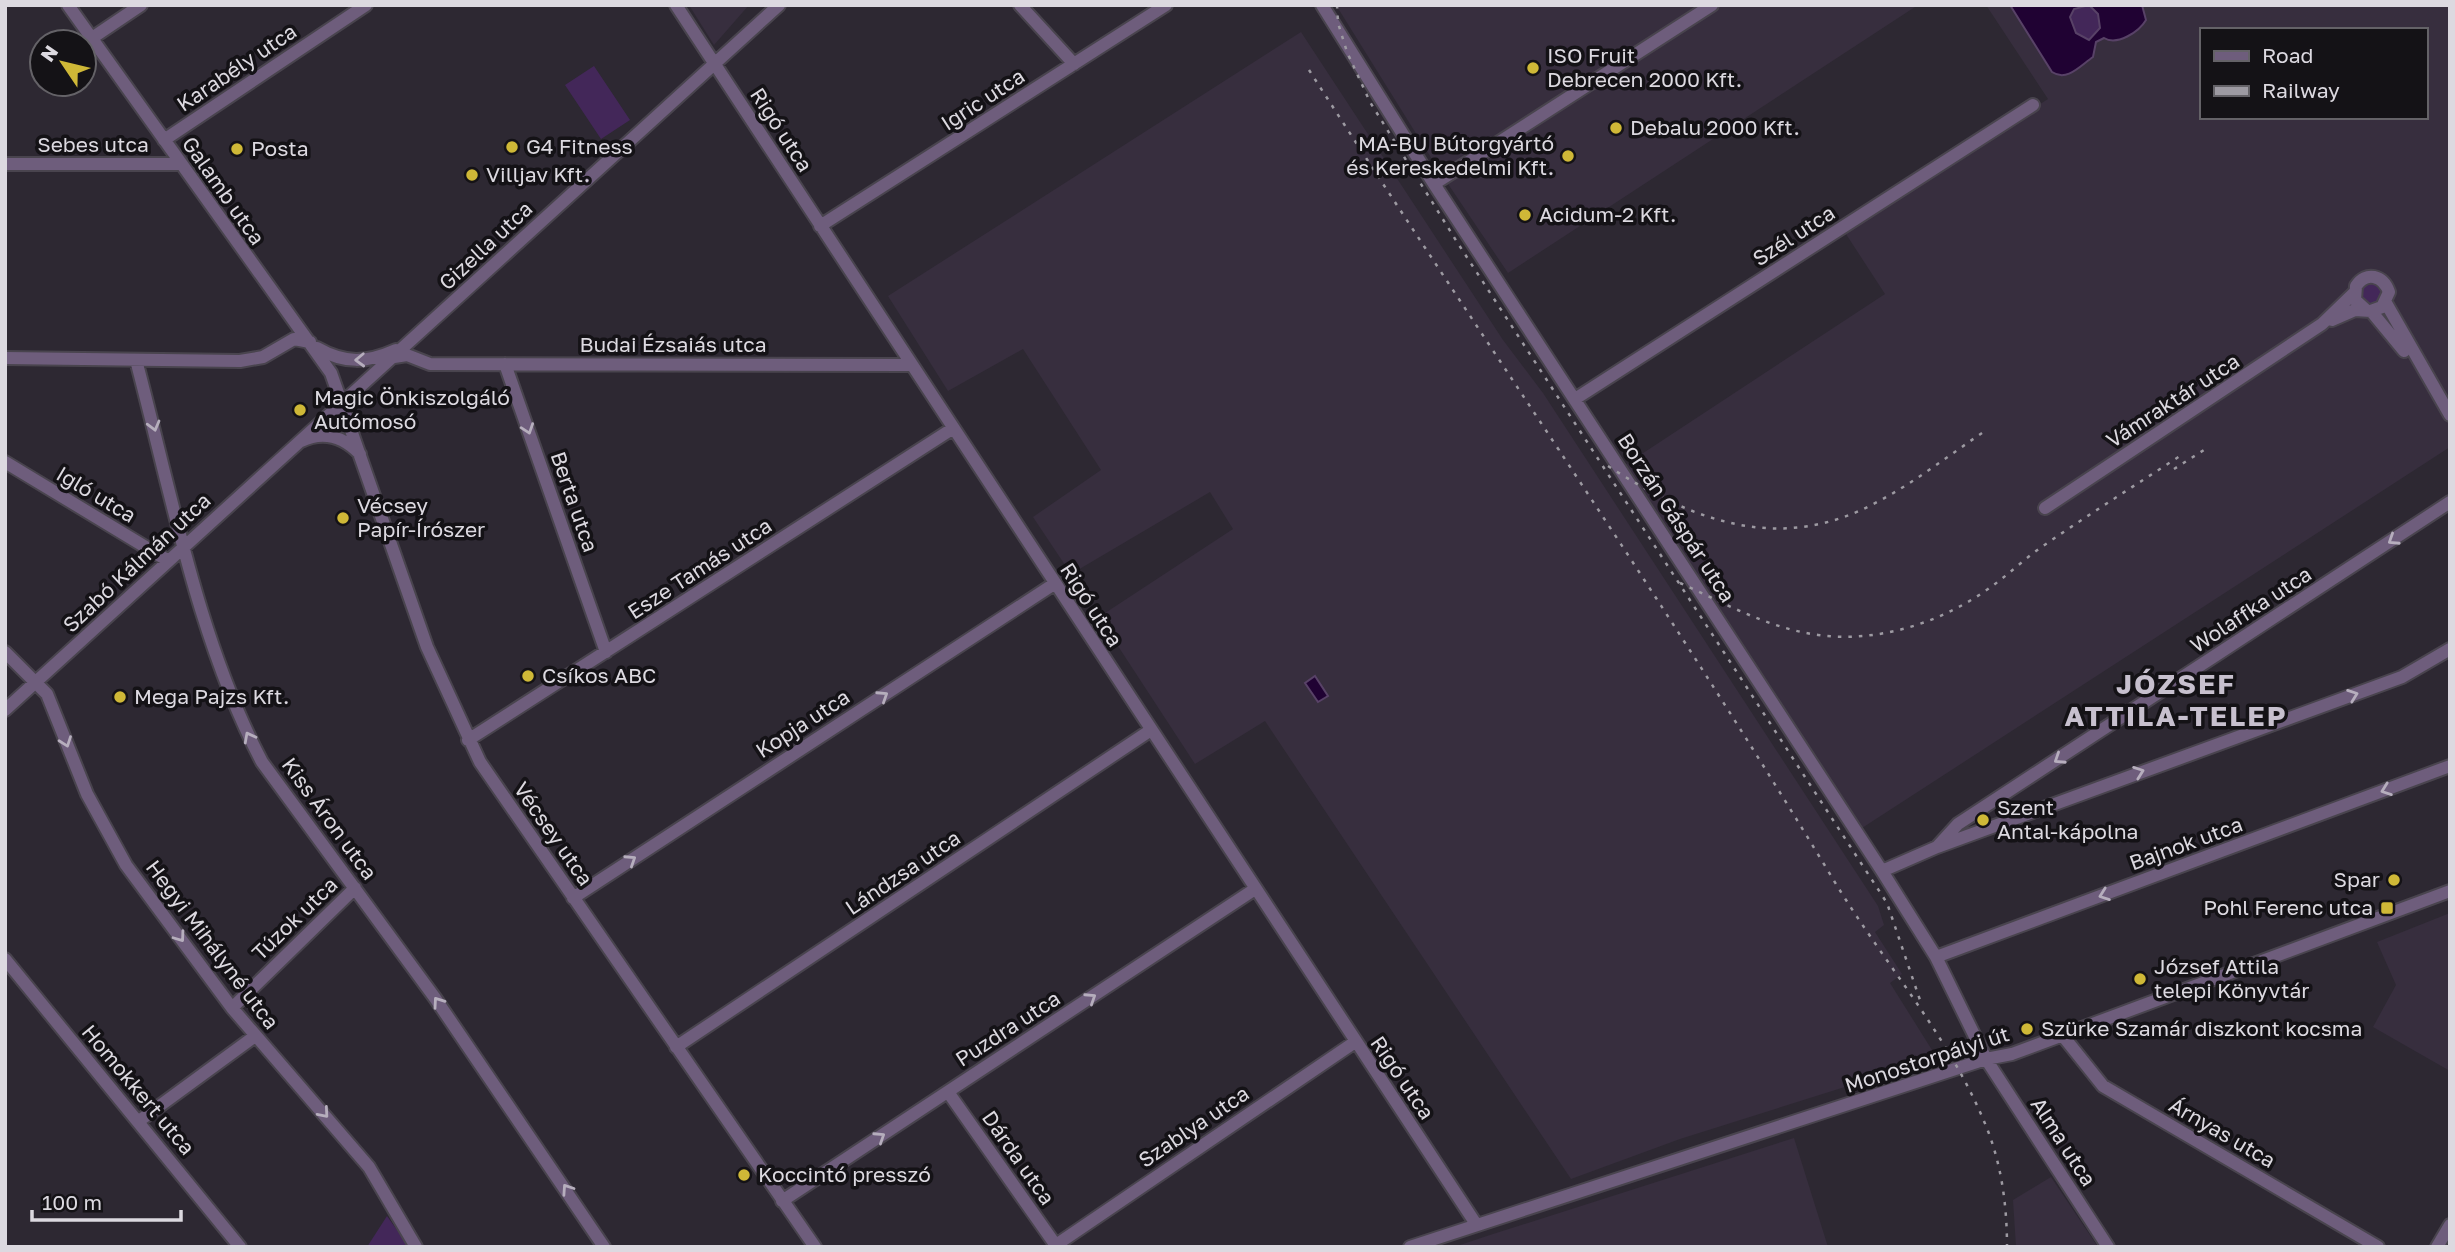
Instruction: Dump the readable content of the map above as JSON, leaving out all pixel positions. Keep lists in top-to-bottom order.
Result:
{
  "streets": {
    "street": [
      "Karabély utca",
      "Igric utca",
      "Rigó utca",
      "Sebes utca",
      "Galamb utca",
      "Szél utca",
      "Gizella utca",
      "Budai Ézsaiás utca",
      "Vámraktár utca",
      "Igló utca",
      "Berta utca",
      "Borzán Gáspár utca",
      "Szabó Kálmán utca",
      "Esze Tamás utca",
      "Wolaffka utca",
      "Kopja utca",
      "Kiss Áron utca",
      "Vécsey utca",
      "Bajnok utca",
      "Lándzsa utca",
      "Túzok utca",
      "Hegyi Mihályné utca",
      "Puzdra utca",
      "Monostorpályi út",
      "Homokkert utca",
      "Szablya utca",
      "Árnyas utca",
      "Alma utca",
      "Dárda utca"
    ]
  },
  "crossings": [
    ["Karabély utca", "Galamb utca"],
    ["Igric utca", "Rigó utca"],
    ["Rigó utca", "Gizella utca"],
    ["Rigó utca", "Budai Ézsaiás utca"],
    ["Rigó utca", "Esze Tamás utca"],
    ["Rigó utca", "Kopja utca"],
    ["Rigó utca", "Lándzsa utca"],
    ["Rigó utca", "Puzdra utca"],
    ["Rigó utca", "Monostorpályi út"],
    ["Rigó utca", "Szablya utca"],
    ["Sebes utca", "Galamb utca"],
    ["Galamb utca", "Gizella utca"],
    ["Galamb utca", "Szabó Kálmán utca"],
    ["Galamb utca", "Vécsey utca"],
    ["Szél utca", "Borzán Gáspár utca"],
    ["Gizella utca", "Budai Ézsaiás utca"],
    ["Gizella utca", "Szabó Kálmán utca"],
    ["Gizella utca", "Vécsey utca"],
    ["Budai Ézsaiás utca", "Berta utca"],
    ["Igló utca", "Szabó Kálmán utca"],
    ["Berta utca", "Esze Tamás utca"],
    ["Borzán Gáspár utca", "Bajnok utca"],
    ["Borzán Gáspár utca", "Monostorpályi út"],
    ["Borzán Gáspár utca", "Alma utca"],
    ["Szabó Kálmán utca", "Kiss Áron utca"],
    ["Szabó Kálmán utca", "Vécsey utca"],
    ["Szabó Kálmán utca", "Hegyi Mihályné utca"],
    ["Esze Tamás utca", "Vécsey utca"],
    ["Kopja utca", "Vécsey utca"],
    ["Kiss Áron utca", "Túzok utca"],
    ["Vécsey utca", "Lándzsa utca"],
    ["Vécsey utca", "Puzdra utca"],
    ["Túzok utca", "Hegyi Mihályné utca"],
    ["Puzdra utca", "Dárda utca"],
    ["Monostorpályi út", "Árnyas utca"],
    ["Monostorpályi út", "Alma utca"],
    ["Szablya utca", "Dárda utca"]
  ],
  "one_way": [
    "Berta utca",
    "Kopja utca",
    "Hegyi Mihályné utca",
    "Puzdra utca"
  ],
  "districts": ["JÓZSEF ATTILA-TELEP"],
  "places": {
    "other": [
      "ISO Fruit Debrecen 2000 Kft.",
      "Debalu 2000 Kft.",
      "G4 Fitness",
      "Posta",
      "MA-BU Bútorgyártó és Kereskedelmi Kft.",
      "Villjav Kft.",
      "Acidum-2 Kft.",
      "Magic Önkiszolgáló Autómosó",
      "Vécsey Papír-Írószer",
      "Csíkos ABC",
      "Mega Pajzs Kft.",
      "Szent Antal-kápolna",
      "Spar",
      "József Attila telepi Könyvtár",
      "Szürke Szamár diszkont kocsma",
      "Koccintó presszó"
    ],
    "transit": ["Pohl Ferenc utca"]
  },
  "legend": ["Road", "Railway"],
  "scale_bar": "100 m",
  "north": "top left"
}
